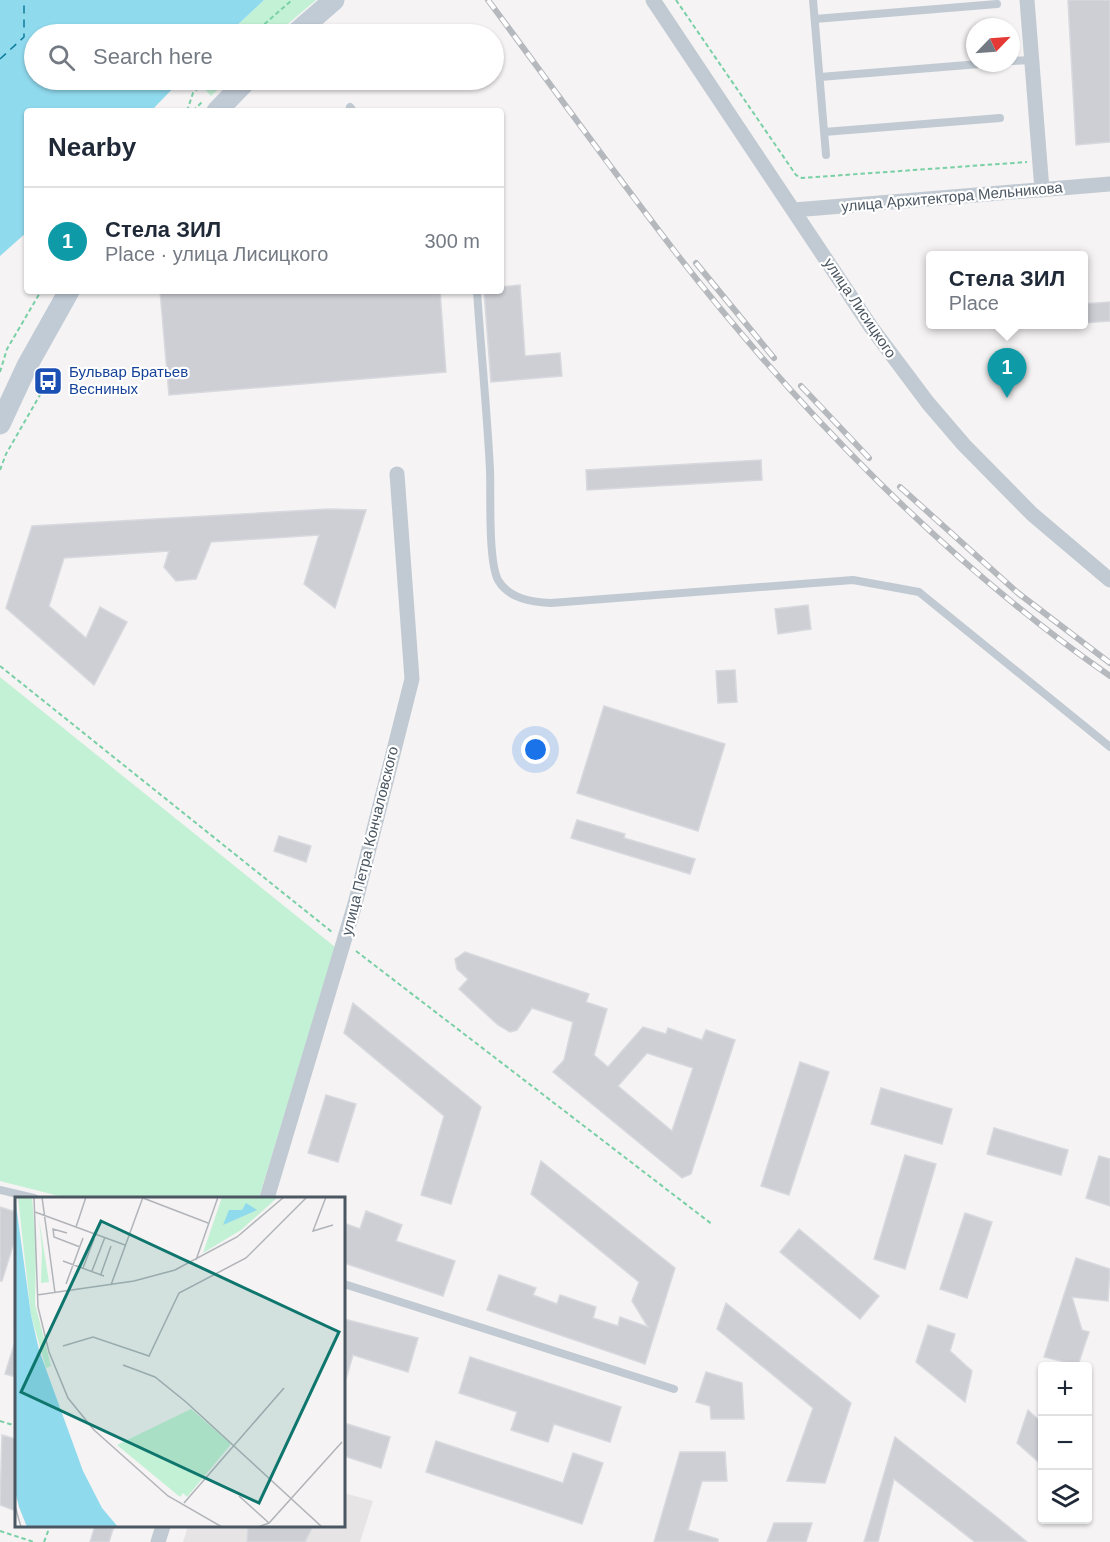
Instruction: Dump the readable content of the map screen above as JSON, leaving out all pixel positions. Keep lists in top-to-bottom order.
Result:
{
  "streets": {
    "street": ["улица Архитектора Мельникова", "улица Лисицкого", "улица Петра Кончаловского"]
  },
  "crossings": [
    ["улица Архитектора Мельникова", "улица Лисицкого"]
  ],
  "places": {
    "bus stop": ["Бульвар Братьев Весниных"]
  },
  "north": "top right",
  "page": {
    "search": "Search here",
    "heading": "Nearby",
    "list": [
      {
        "mark": "1",
        "name": "Стела ЗИЛ",
        "note": "Place · улица Лисицкого",
        "value": "300 m"
      }
    ],
    "popup": ["Стела ЗИЛ", "Place"],
    "pins": "1",
    "map_buttons": ["+", "−"]
  }
}
